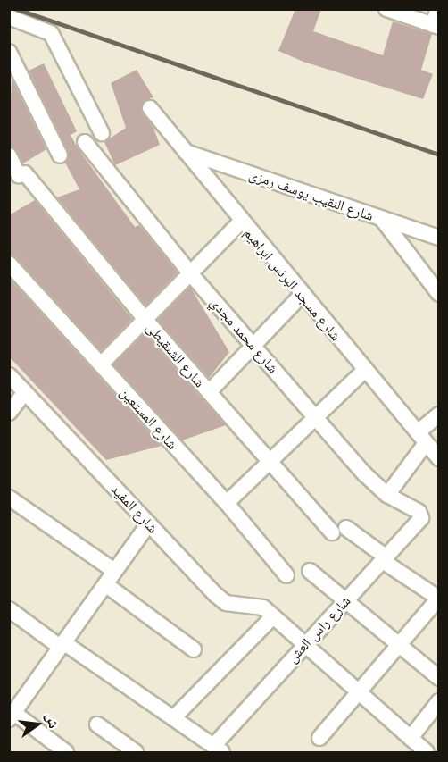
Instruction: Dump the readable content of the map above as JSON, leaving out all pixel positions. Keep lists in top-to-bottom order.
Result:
{
  "streets": {
    "street": [
      "شارع النقيب يوسف رمزى",
      "شارع مسجد البرنس ابراهيم",
      "شارع محمد مجدي",
      "شارع الشنقيطى",
      "شارع المستعين",
      "شارع المفيد",
      "شارع راس العش"
    ]
  },
  "crossings": [
    ["شارع النقيب يوسف رمزى", "شارع مسجد البرنس ابراهيم"],
    ["شارع محمد مجدي", "شارع راس العش"],
    ["شارع المفيد", "شارع راس العش"]
  ],
  "north": "right"
}
